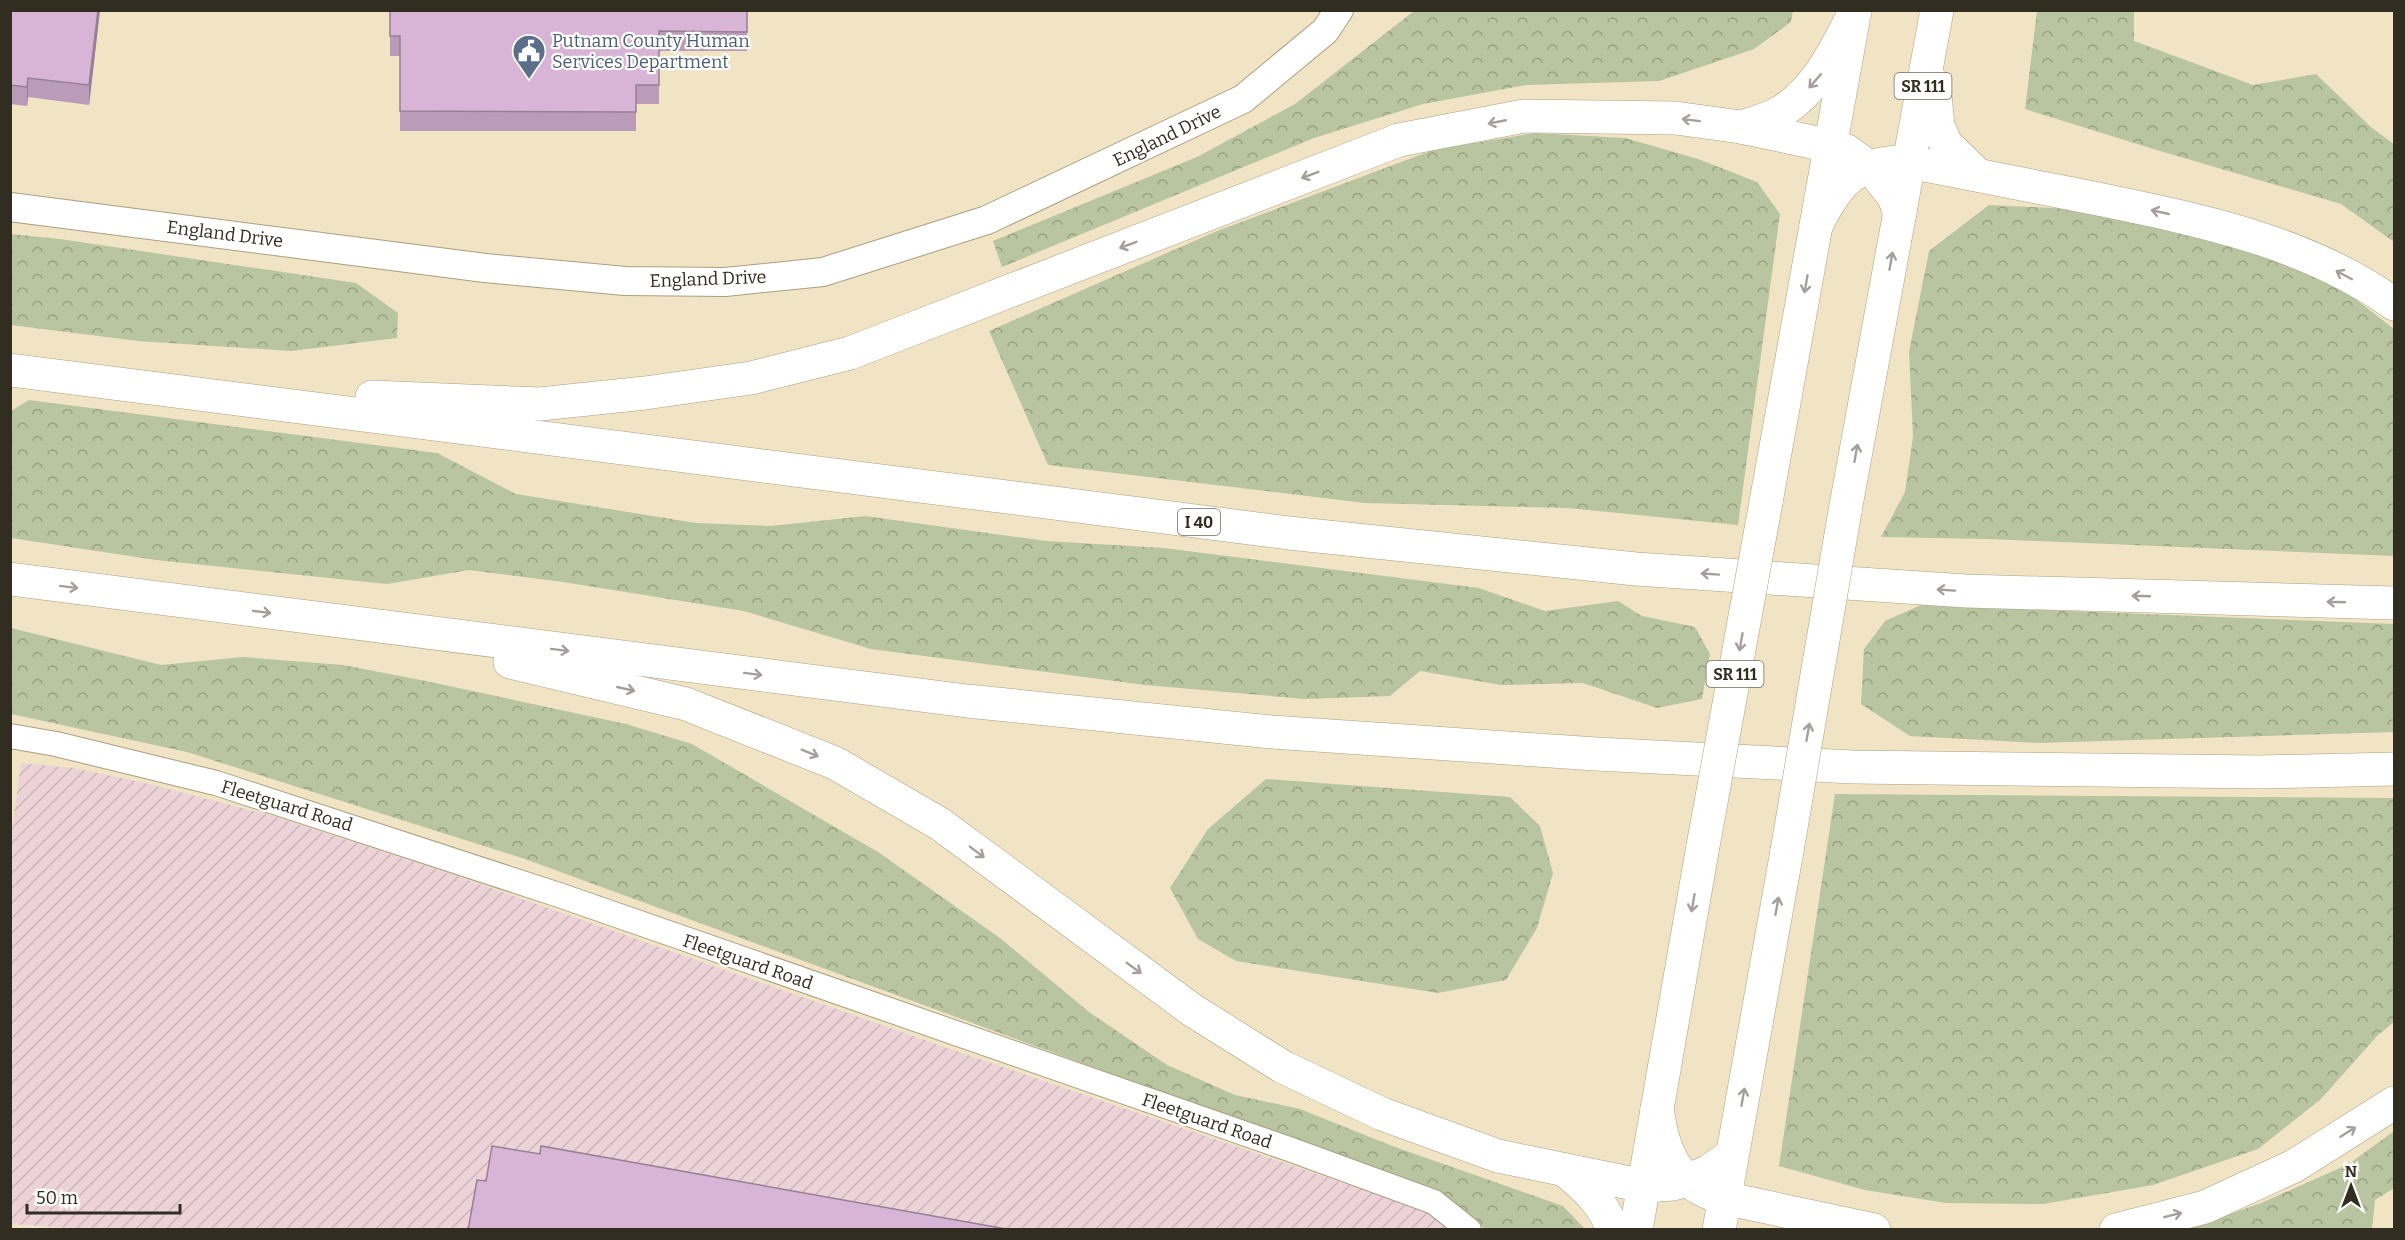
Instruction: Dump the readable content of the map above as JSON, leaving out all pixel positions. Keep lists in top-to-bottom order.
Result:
{
  "streets": {
    "highway": ["SR 111", "I 40"],
    "street": ["England Drive", "Fleetguard Road"]
  },
  "places": {
    "public building": ["Putnam County Human Services Department"]
  },
  "scale_bar": "50 m",
  "north": "top"
}
